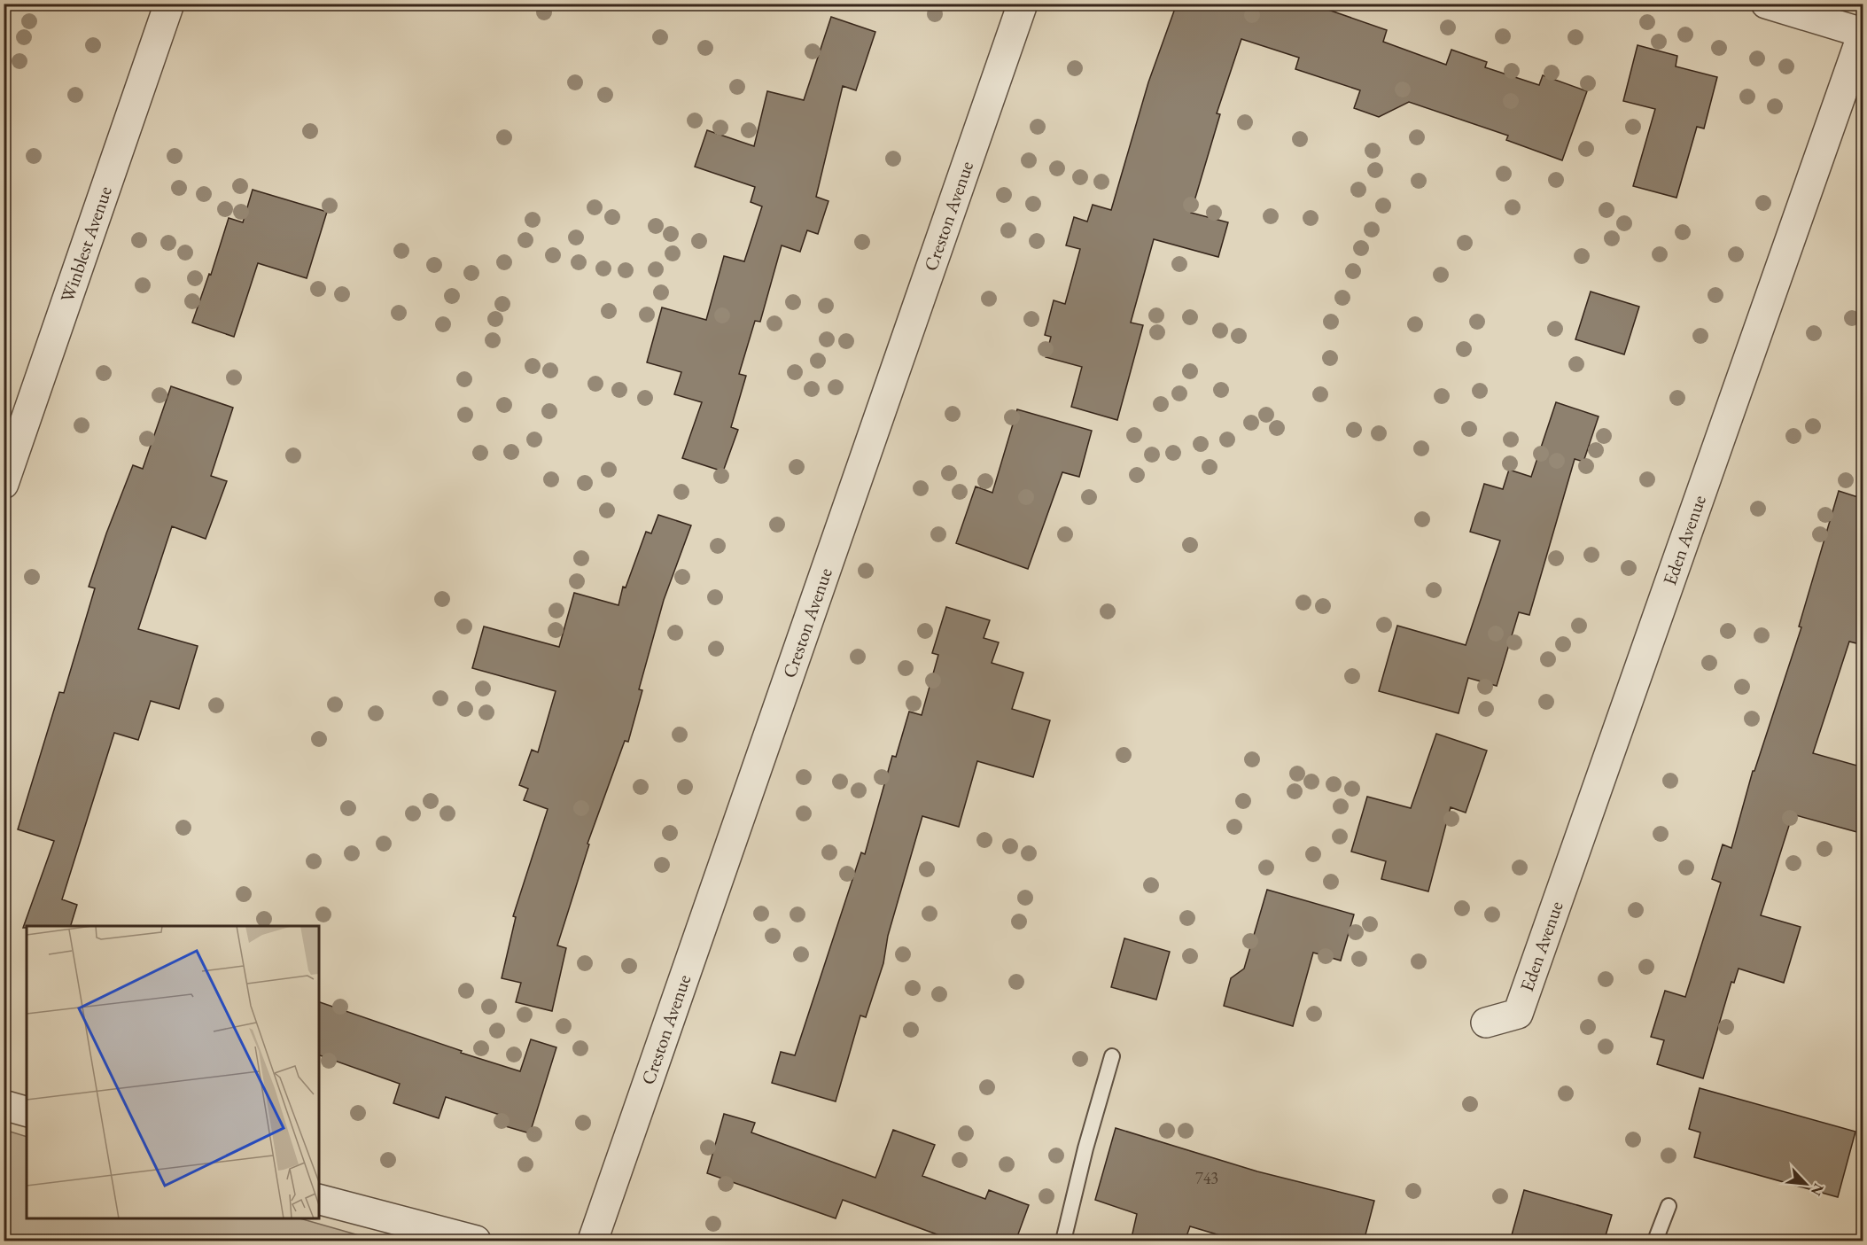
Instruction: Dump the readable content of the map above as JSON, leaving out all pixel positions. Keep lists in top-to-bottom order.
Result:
{
  "streets": {
    "street": ["Creston Avenue", "Winblest Avenue", "Eden Avenue"]
  },
  "house_numbers": ["743"],
  "north": "bottom right"
}
